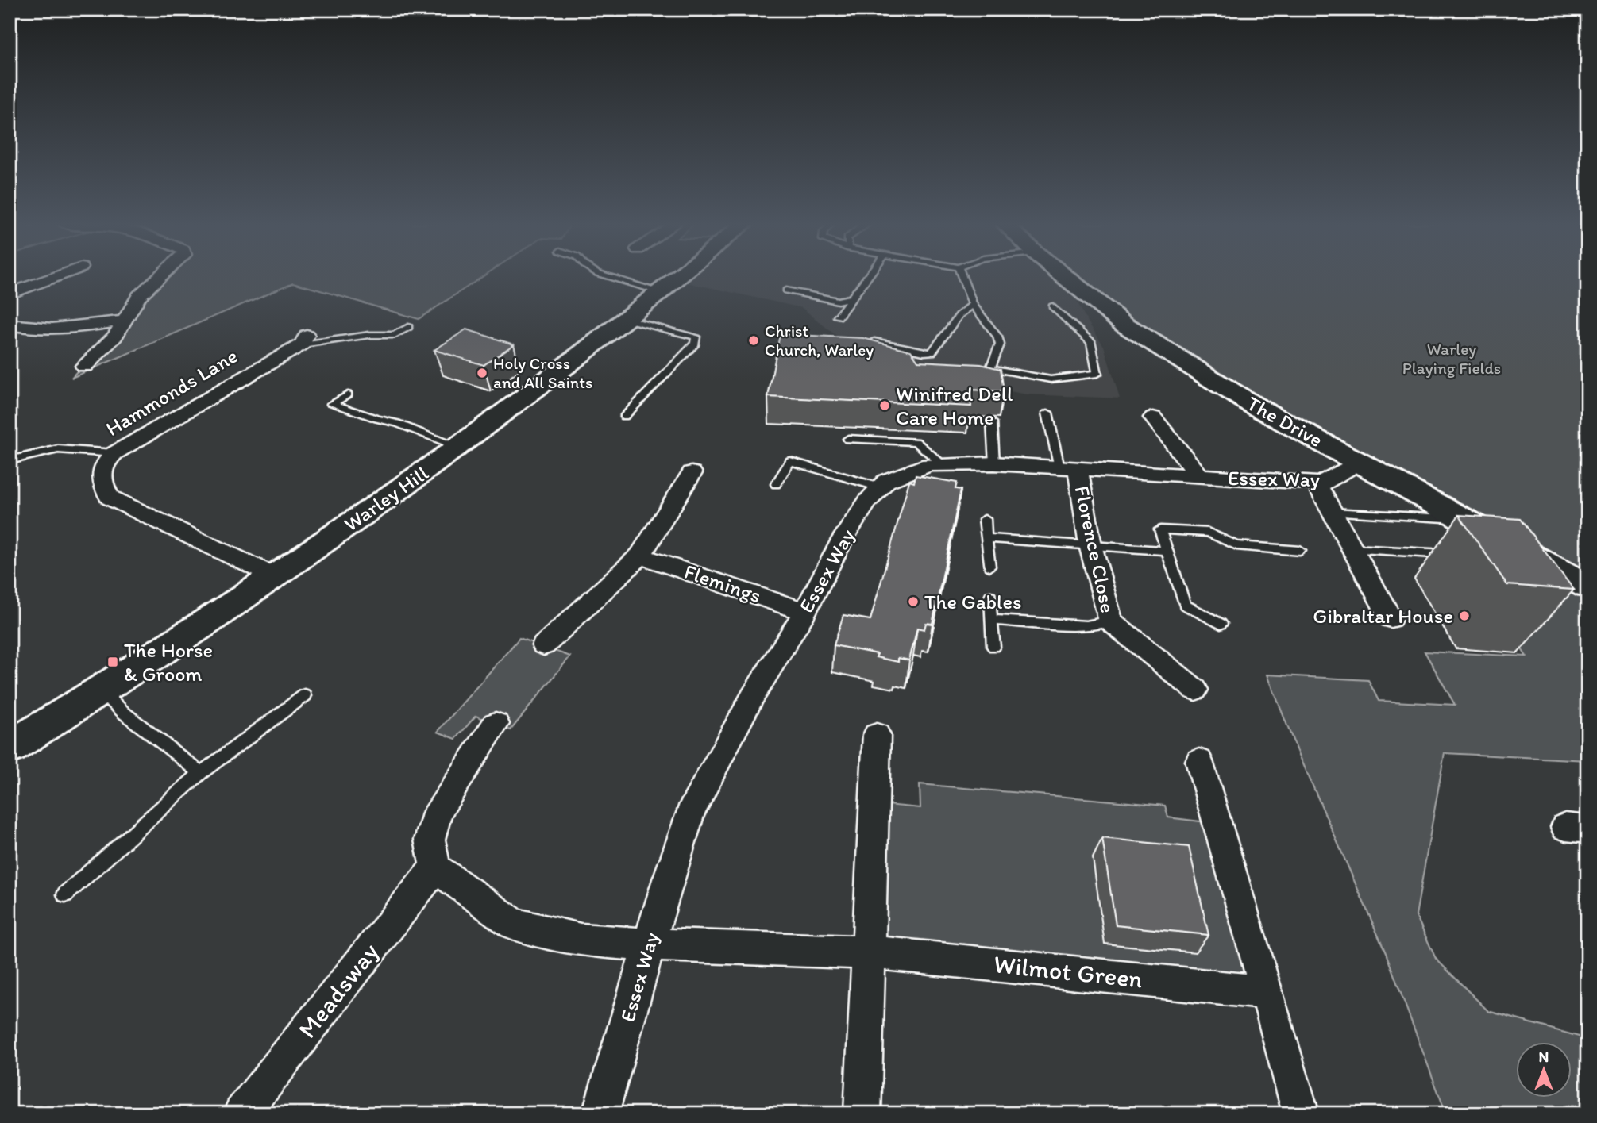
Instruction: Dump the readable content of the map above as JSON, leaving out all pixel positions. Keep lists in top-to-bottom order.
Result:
{
  "streets": {
    "main road": ["The Drive", "Warley Hill"],
    "street": [
      "Hammonds Lane",
      "Essex Way",
      "Florence Close",
      "Flemings",
      "Wilmot Green",
      "Meadsway"
    ]
  },
  "crossings": [
    ["Hammonds Lane", "Warley Hill"],
    ["The Drive", "Essex Way"],
    ["Essex Way", "Florence Close"],
    ["Essex Way", "Flemings"],
    ["Essex Way", "Wilmot Green"]
  ],
  "parks": ["Warley Playing Fields"],
  "places": {
    "other": [
      "Christ Church, Warley",
      "Holy Cross and All Saints",
      "Winifred Dell Care Home",
      "The Gables",
      "Gibraltar House"
    ],
    "transit": ["The Horse & Groom"]
  },
  "north": "top"
}
